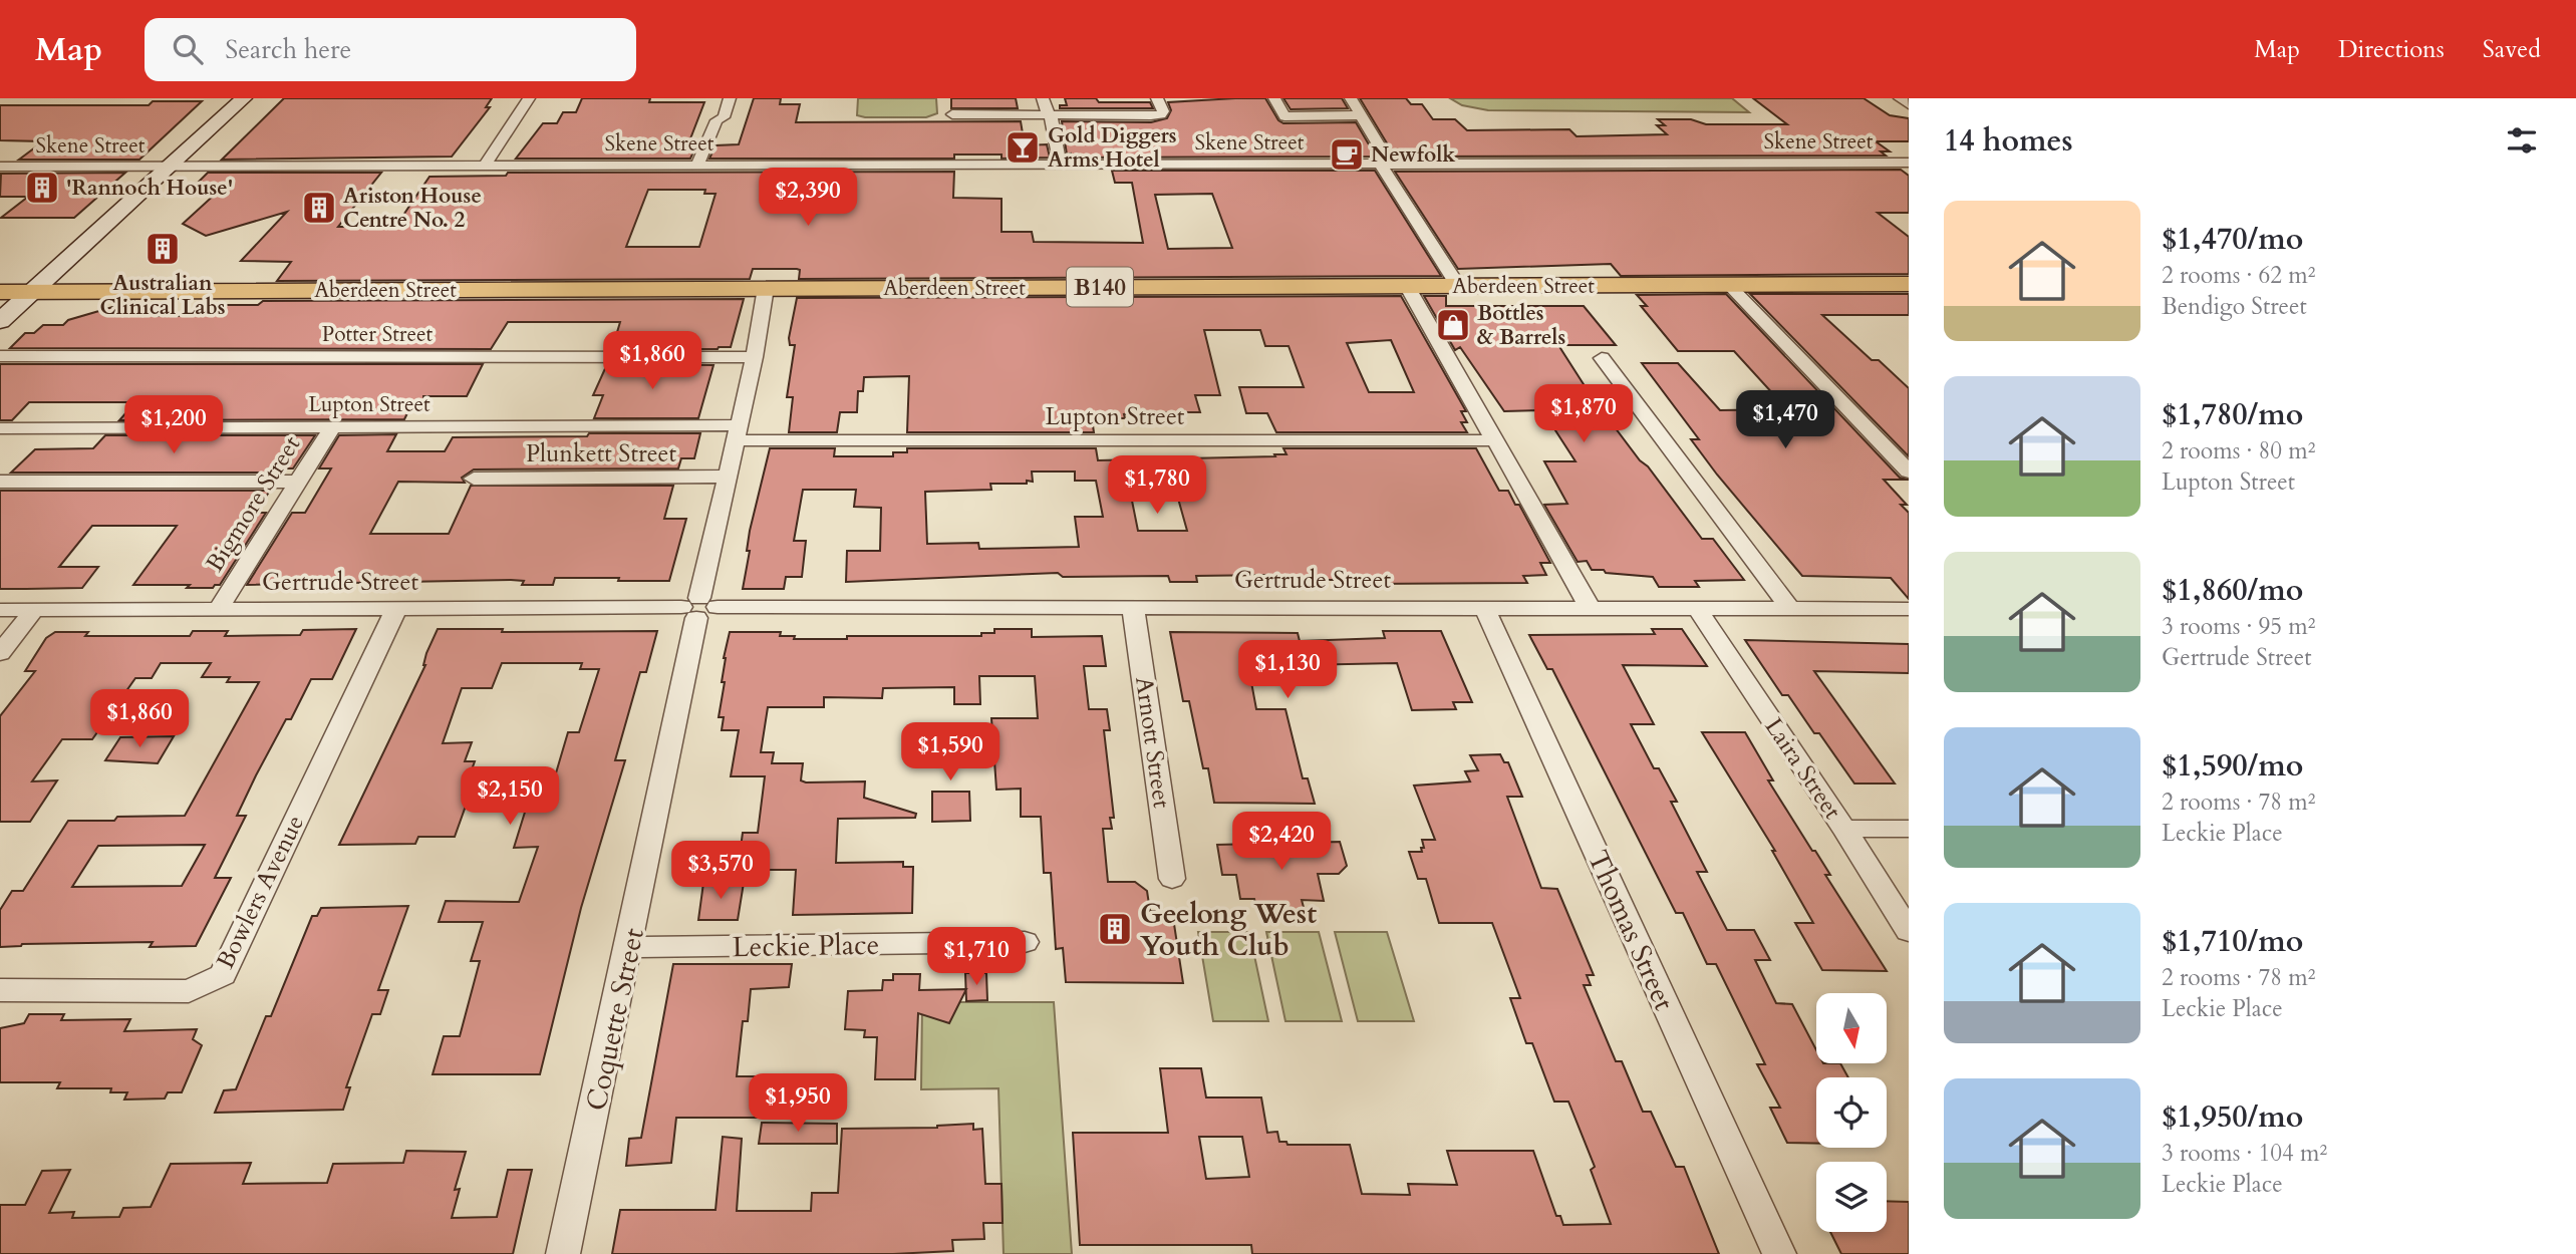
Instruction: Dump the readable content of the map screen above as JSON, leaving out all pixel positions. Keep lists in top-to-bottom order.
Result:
{
  "streets": {
    "main road": ["Aberdeen Street", "B140"],
    "street": [
      "Skene Street",
      "Potter Street",
      "Lupton Street",
      "Plunkett Street",
      "Bigmore Street",
      "Gertrude Street",
      "Arnott Street",
      "Laira Street",
      "Bowlers Avenue",
      "Thomas Street",
      "Leckie Place",
      "Coquette Street"
    ]
  },
  "crossings": [
    ["Aberdeen Street", "Coquette Street"],
    ["Potter Street", "Coquette Street"],
    ["Lupton Street", "Bigmore Street"],
    ["Lupton Street", "Coquette Street"],
    ["Plunkett Street", "Coquette Street"],
    ["Bigmore Street", "Gertrude Street"],
    ["Gertrude Street", "Arnott Street"],
    ["Gertrude Street", "Laira Street"],
    ["Gertrude Street", "Bowlers Avenue"],
    ["Gertrude Street", "Thomas Street"],
    ["Gertrude Street", "Coquette Street"],
    ["Leckie Place", "Coquette Street"]
  ],
  "places": {
    "bar": ["Gold Diggers Arms Hotel"],
    "cafe": ["Newfolk"],
    "building": [
      "'Rannoch House'",
      "Ariston House Centre No. 2",
      "Australian Clinical Labs",
      "Geelong West Youth Club"
    ],
    "shop": ["Bottles & Barrels"]
  },
  "north": "bottom",
  "page": {
    "header": "Map",
    "search": "Search here",
    "nav": ["Map", "Directions", "Saved"],
    "heading": "14 homes",
    "price": [
      "$2,390",
      "$1,860",
      "$1,870",
      "$1,470",
      "$1,200",
      "$1,780",
      "$1,130",
      "$1,860",
      "$1,590",
      "$2,150",
      "$2,420",
      "$3,570",
      "$1,710",
      "$1,950"
    ],
    "list": [
      {
        "name": "$1,470/mo",
        "note": "2 rooms · 62 m² · Bendigo Street"
      },
      {
        "name": "$1,780/mo",
        "note": "2 rooms · 80 m² · Lupton Street"
      },
      {
        "name": "$1,860/mo",
        "note": "3 rooms · 95 m² · Gertrude Street"
      },
      {
        "name": "$1,590/mo",
        "note": "2 rooms · 78 m² · Leckie Place"
      },
      {
        "name": "$1,710/mo",
        "note": "2 rooms · 78 m² · Leckie Place"
      },
      {
        "name": "$1,950/mo",
        "note": "3 rooms · 104 m² · Leckie Place"
      }
    ]
  }
}
